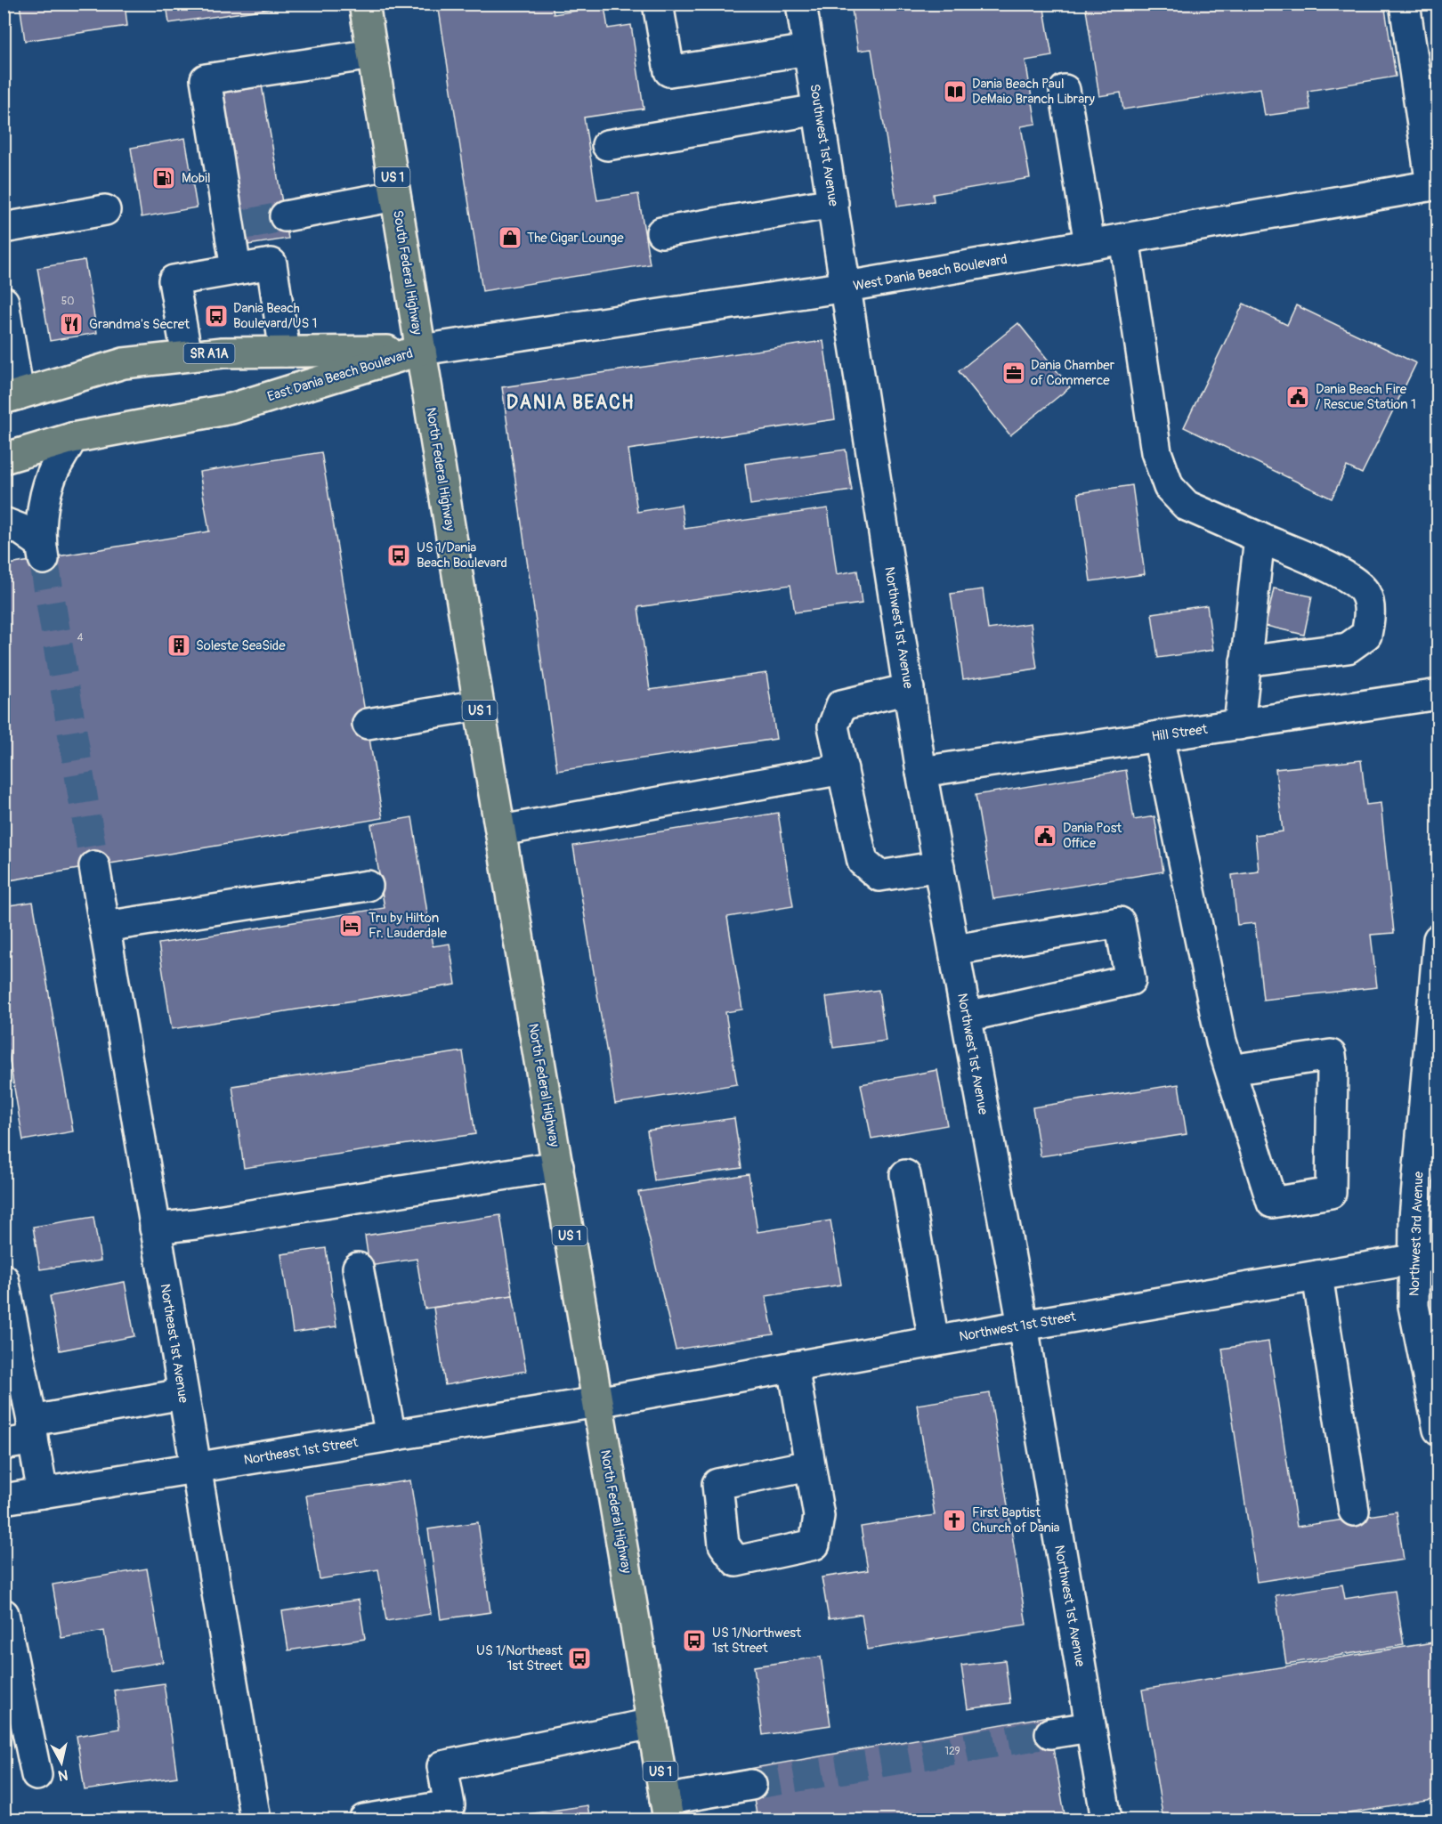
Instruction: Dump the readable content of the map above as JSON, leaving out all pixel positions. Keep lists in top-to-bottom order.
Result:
{
  "streets": {
    "main road": [
      "US 1",
      "South Federal Highway",
      "SR A1A",
      "East Dania Beach Boulevard",
      "North Federal Highway"
    ],
    "street": [
      "Southwest 1st Avenue",
      "West Dania Beach Boulevard",
      "Northwest 1st Avenue",
      "Hill Street",
      "Northwest 3rd Avenue",
      "Northwest 1st Street",
      "Northeast 1st Avenue",
      "Northeast 1st Street"
    ]
  },
  "crossings": [
    ["Southwest 1st Avenue", "West Dania Beach Boulevard"],
    ["Southwest 1st Avenue", "Northwest 1st Avenue"],
    ["South Federal Highway", "West Dania Beach Boulevard"],
    ["South Federal Highway", "East Dania Beach Boulevard"],
    ["South Federal Highway", "North Federal Highway"],
    ["West Dania Beach Boulevard", "East Dania Beach Boulevard"],
    ["West Dania Beach Boulevard", "North Federal Highway"],
    ["West Dania Beach Boulevard", "Northwest 1st Avenue"],
    ["East Dania Beach Boulevard", "North Federal Highway"],
    ["North Federal Highway", "Northwest 1st Street"],
    ["North Federal Highway", "Northeast 1st Street"],
    ["Northwest 1st Avenue", "Hill Street"],
    ["Northwest 1st Avenue", "Northwest 1st Street"],
    ["Northwest 3rd Avenue", "Northwest 1st Street"],
    ["Northwest 1st Street", "Northeast 1st Street"],
    ["Northeast 1st Avenue", "Northeast 1st Street"]
  ],
  "districts": ["DANIA BEACH"],
  "places": {
    "library": ["Dania Beach Paul DeMaio Branch Library"],
    "fuel station": ["Mobil"],
    "shop": ["The Cigar Lounge"],
    "bus stop": [
      "Dania Beach Boulevard/US 1",
      "US 1/Dania Beach Boulevard",
      "US 1/Northwest 1st Street",
      "US 1/Northeast 1st Street"
    ],
    "restaurant": ["Grandma's Secret"],
    "office": ["Dania Chamber of Commerce"],
    "public building": ["Dania Beach Fire / Rescue Station 1", "Dania Post Office"],
    "building": ["Soleste SeaSide"],
    "hotel": ["Tru by Hilton Fr. Lauderdale"],
    "church": ["First Baptist Church of Dania"]
  },
  "house_numbers": ["50", "4", "129"],
  "north": "bottom"
}
